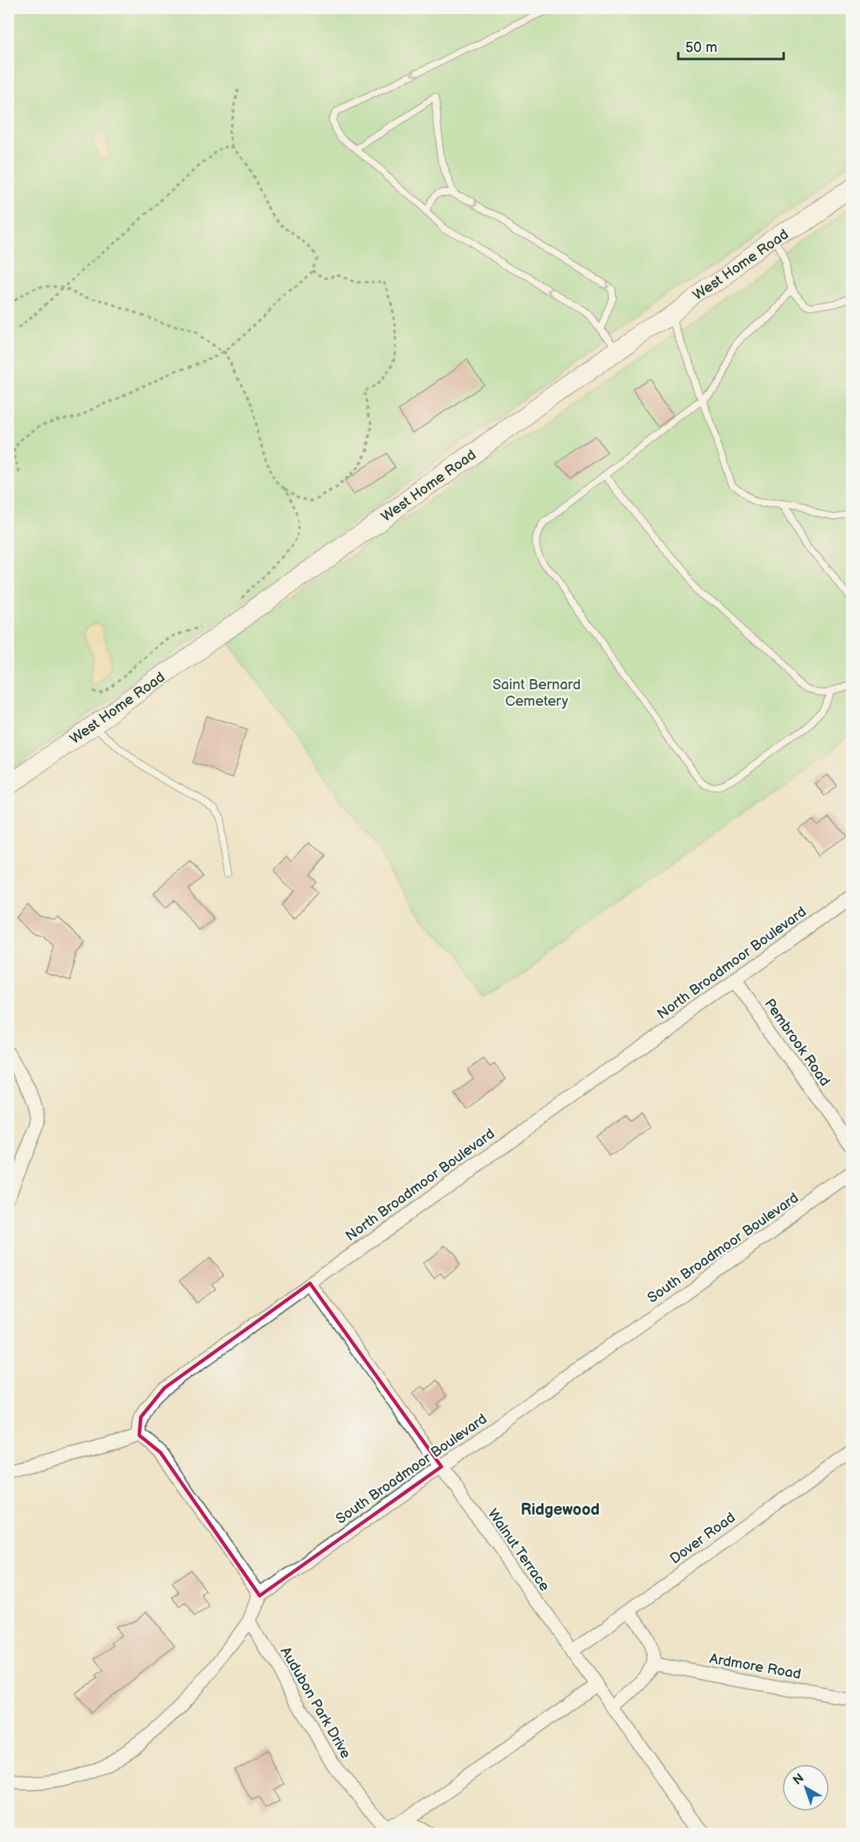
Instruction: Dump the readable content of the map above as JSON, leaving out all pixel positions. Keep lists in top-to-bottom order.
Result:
{
  "streets": {
    "street": [
      "West Home Road",
      "North Broadmoor Boulevard",
      "Pembrook Road",
      "South Broadmoor Boulevard",
      "Dover Road",
      "Walnut Terrace",
      "Ardmore Road",
      "Audubon Park Drive"
    ]
  },
  "crossings": [
    ["North Broadmoor Boulevard", "Pembrook Road"],
    ["North Broadmoor Boulevard", "Walnut Terrace"],
    ["South Broadmoor Boulevard", "Walnut Terrace"],
    ["Dover Road", "Walnut Terrace"]
  ],
  "districts": ["Ridgewood"],
  "parks": ["Saint Bernard Cemetery"],
  "scale_bar": "50 m",
  "north": "top left"
}
